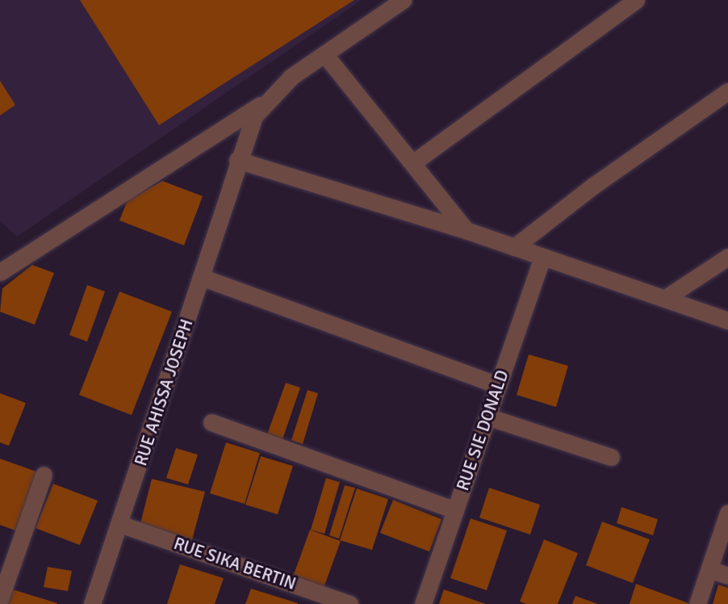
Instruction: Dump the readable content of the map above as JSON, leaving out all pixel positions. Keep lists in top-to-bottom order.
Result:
{
  "streets": {
    "street": ["RUE AHISSA JOSEPH", "RUE SIE DONALD", "RUE SIKA BERTIN"]
  },
  "crossings": [
    ["RUE AHISSA JOSEPH", "RUE SIKA BERTIN"]
  ]
}
